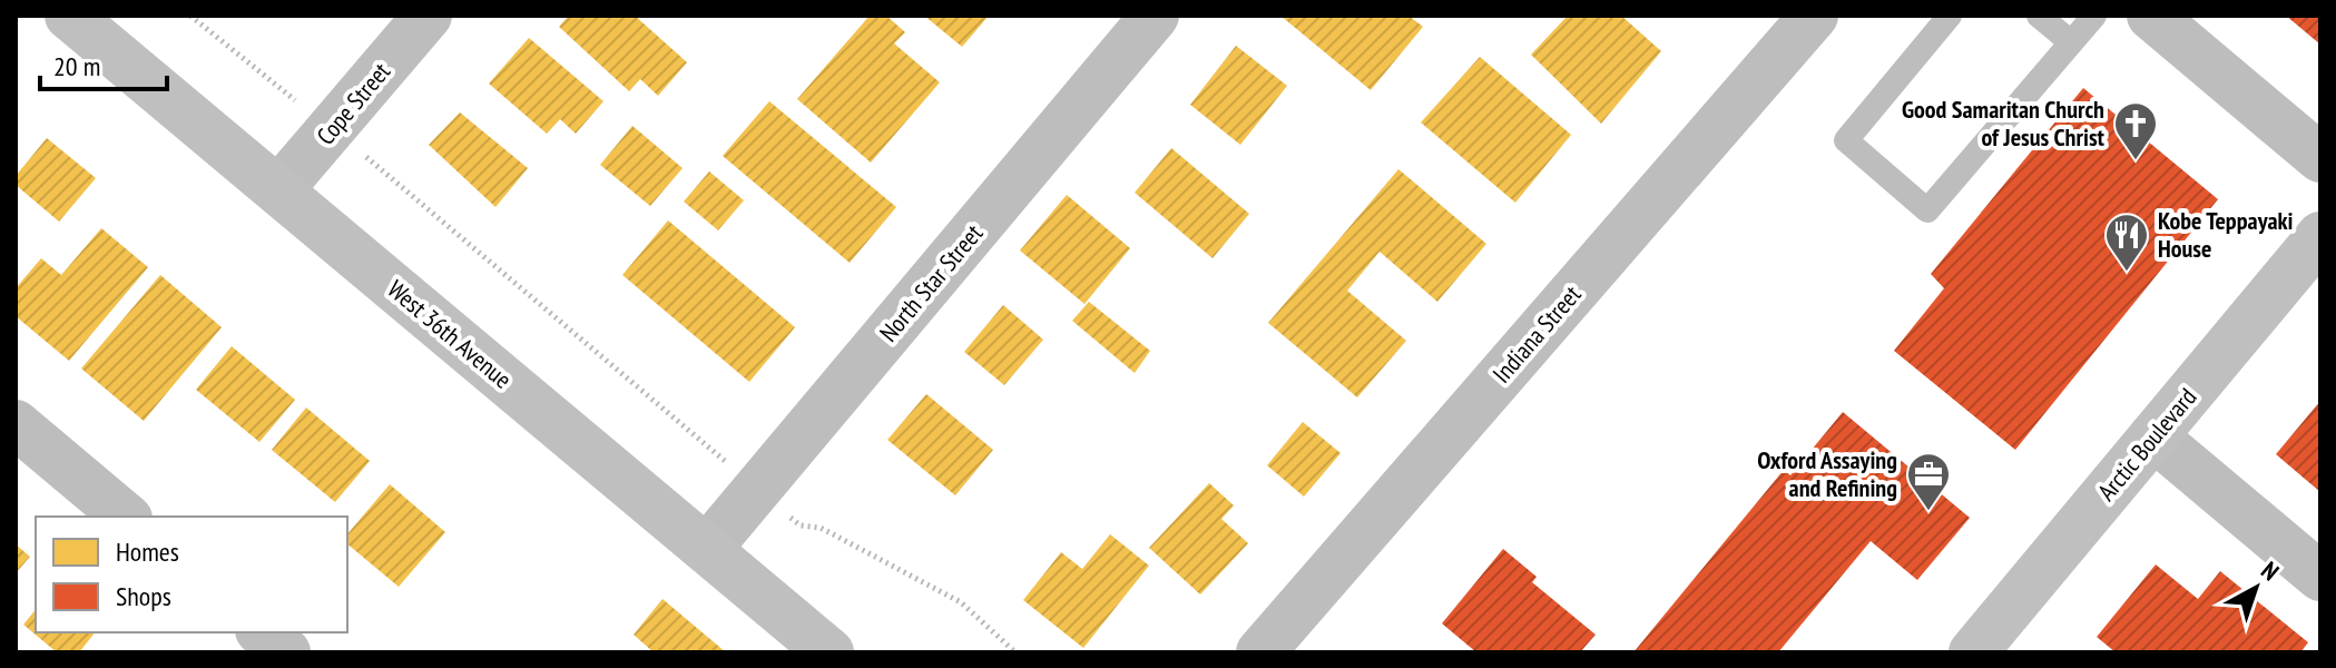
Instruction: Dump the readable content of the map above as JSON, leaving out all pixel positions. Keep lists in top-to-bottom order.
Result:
{
  "streets": {
    "main road": ["West 36th Avenue", "Arctic Boulevard"],
    "street": ["Cope Street", "North Star Street", "Indiana Street"]
  },
  "crossings": [
    ["Cope Street", "West 36th Avenue"],
    ["North Star Street", "West 36th Avenue"]
  ],
  "places": {
    "church": ["Good Samaritan Church of Jesus Christ"],
    "restaurant": ["Kobe Teppayaki House"],
    "office": ["Oxford Assaying and Refining"]
  },
  "legend": ["Homes", "Shops"],
  "scale_bar": "20 m",
  "north": "top right"
}
